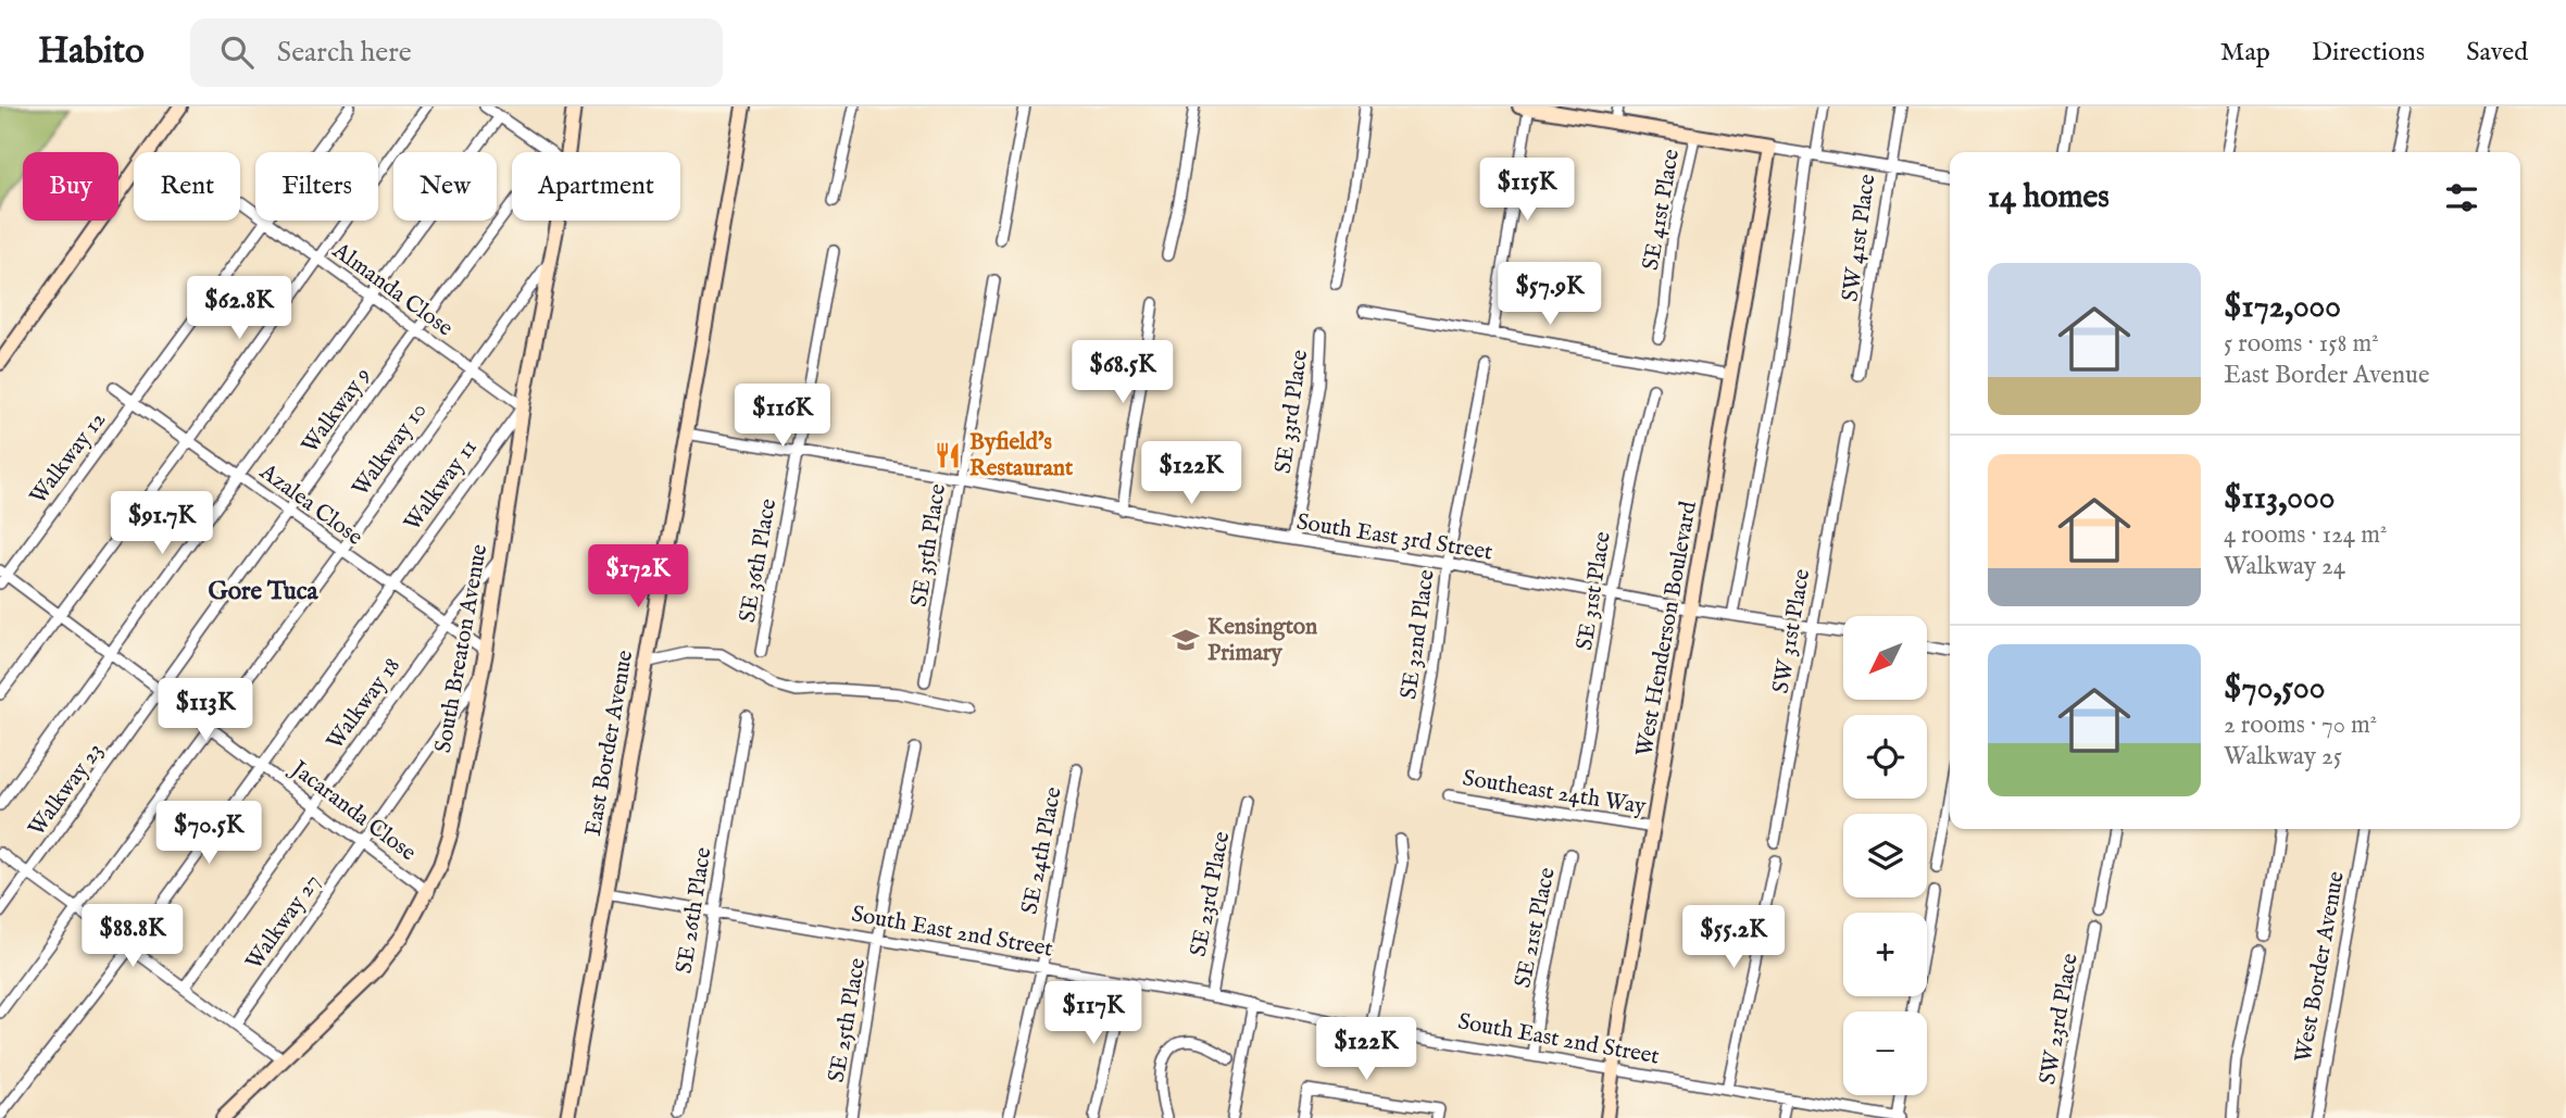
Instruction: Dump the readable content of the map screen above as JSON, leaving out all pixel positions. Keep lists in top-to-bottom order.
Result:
{
  "streets": {
    "street": [
      "SE 41st Place",
      "SW 41st Place",
      "Almanda Close",
      "Walkway 9",
      "SE 33rd Place",
      "Walkway 10",
      "Walkway 12",
      "Walkway 11",
      "Azalea Close",
      "South East 3rd Street",
      "SE 35th Place",
      "SE 36th Place",
      "SE 31st Place",
      "West Henderson Boulevard",
      "SW 31st Place",
      "SE 32nd Place",
      "South Breaton Avenue",
      "Walkway 18",
      "East Border Avenue",
      "Walkway 23",
      "Southeast 24th Way",
      "Jacaranda Close",
      "SE 24th Place",
      "SE 23rd Place",
      "SE 26th Place",
      "Walkway 27",
      "SE 21st Place",
      "South East 2nd Street",
      "West Border Avenue",
      "SW 23rd Place",
      "SE 25th Place"
    ]
  },
  "crossings": [
    ["Almanda Close", "Walkway 9"],
    ["Almanda Close", "Walkway 10"],
    ["Almanda Close", "Walkway 12"],
    ["Almanda Close", "Walkway 11"],
    ["Almanda Close", "South Breaton Avenue"],
    ["Walkway 9", "Azalea Close"],
    ["Walkway 9", "Walkway 23"],
    ["Walkway 9", "Jacaranda Close"],
    ["SE 33rd Place", "South East 3rd Street"],
    ["Walkway 10", "Azalea Close"],
    ["Walkway 10", "South Breaton Avenue"],
    ["Walkway 10", "Jacaranda Close"],
    ["Walkway 12", "Azalea Close"],
    ["Walkway 12", "Jacaranda Close"],
    ["Walkway 11", "Azalea Close"],
    ["Walkway 11", "South Breaton Avenue"],
    ["Walkway 11", "Jacaranda Close"],
    ["Azalea Close", "South Breaton Avenue"],
    ["Azalea Close", "Walkway 18"],
    ["South East 3rd Street", "SE 35th Place"],
    ["South East 3rd Street", "SE 36th Place"],
    ["South East 3rd Street", "SE 31st Place"],
    ["South East 3rd Street", "West Henderson Boulevard"],
    ["South East 3rd Street", "SW 31st Place"],
    ["South East 3rd Street", "SE 32nd Place"],
    ["South East 3rd Street", "East Border Avenue"],
    ["West Henderson Boulevard", "Southeast 24th Way"],
    ["West Henderson Boulevard", "South East 2nd Street"],
    ["South Breaton Avenue", "Walkway 18"],
    ["South Breaton Avenue", "Jacaranda Close"],
    ["South Breaton Avenue", "Walkway 27"],
    ["Walkway 18", "Jacaranda Close"],
    ["East Border Avenue", "South East 2nd Street"],
    ["Walkway 23", "Jacaranda Close"],
    ["Jacaranda Close", "Walkway 27"],
    ["SE 24th Place", "South East 2nd Street"],
    ["SE 23rd Place", "South East 2nd Street"],
    ["SE 26th Place", "South East 2nd Street"],
    ["SE 21st Place", "South East 2nd Street"],
    ["South East 2nd Street", "SE 25th Place"]
  ],
  "districts": ["Gore Tuca"],
  "places": {
    "restaurant": ["Byfield's Restaurant"],
    "school or university": ["Kensington Primary"]
  },
  "north": "bottom left",
  "page": {
    "header": "Habito",
    "search": "Search here",
    "nav": ["Map", "Directions", "Saved"],
    "chip": [
      "Buy",
      "Rent",
      "Filters",
      "New",
      "Apartment"
    ],
    "heading": "14 homes",
    "price": [
      "$115K",
      "$57.9K",
      "$62.8K",
      "$68.5K",
      "$116K",
      "$122K",
      "$91.7K",
      "$172K",
      "$113K",
      "$70.5K",
      "$88.8K",
      "$55.2K",
      "$117K",
      "$122K"
    ],
    "list": [
      {
        "name": "$172,000",
        "note": "5 rooms · 158 m² · East Border Avenue"
      },
      {
        "name": "$113,000",
        "note": "4 rooms · 124 m² · Walkway 24"
      },
      {
        "name": "$70,500",
        "note": "2 rooms · 70 m² · Walkway 25"
      }
    ],
    "map_buttons": ["+", "−"]
  }
}
